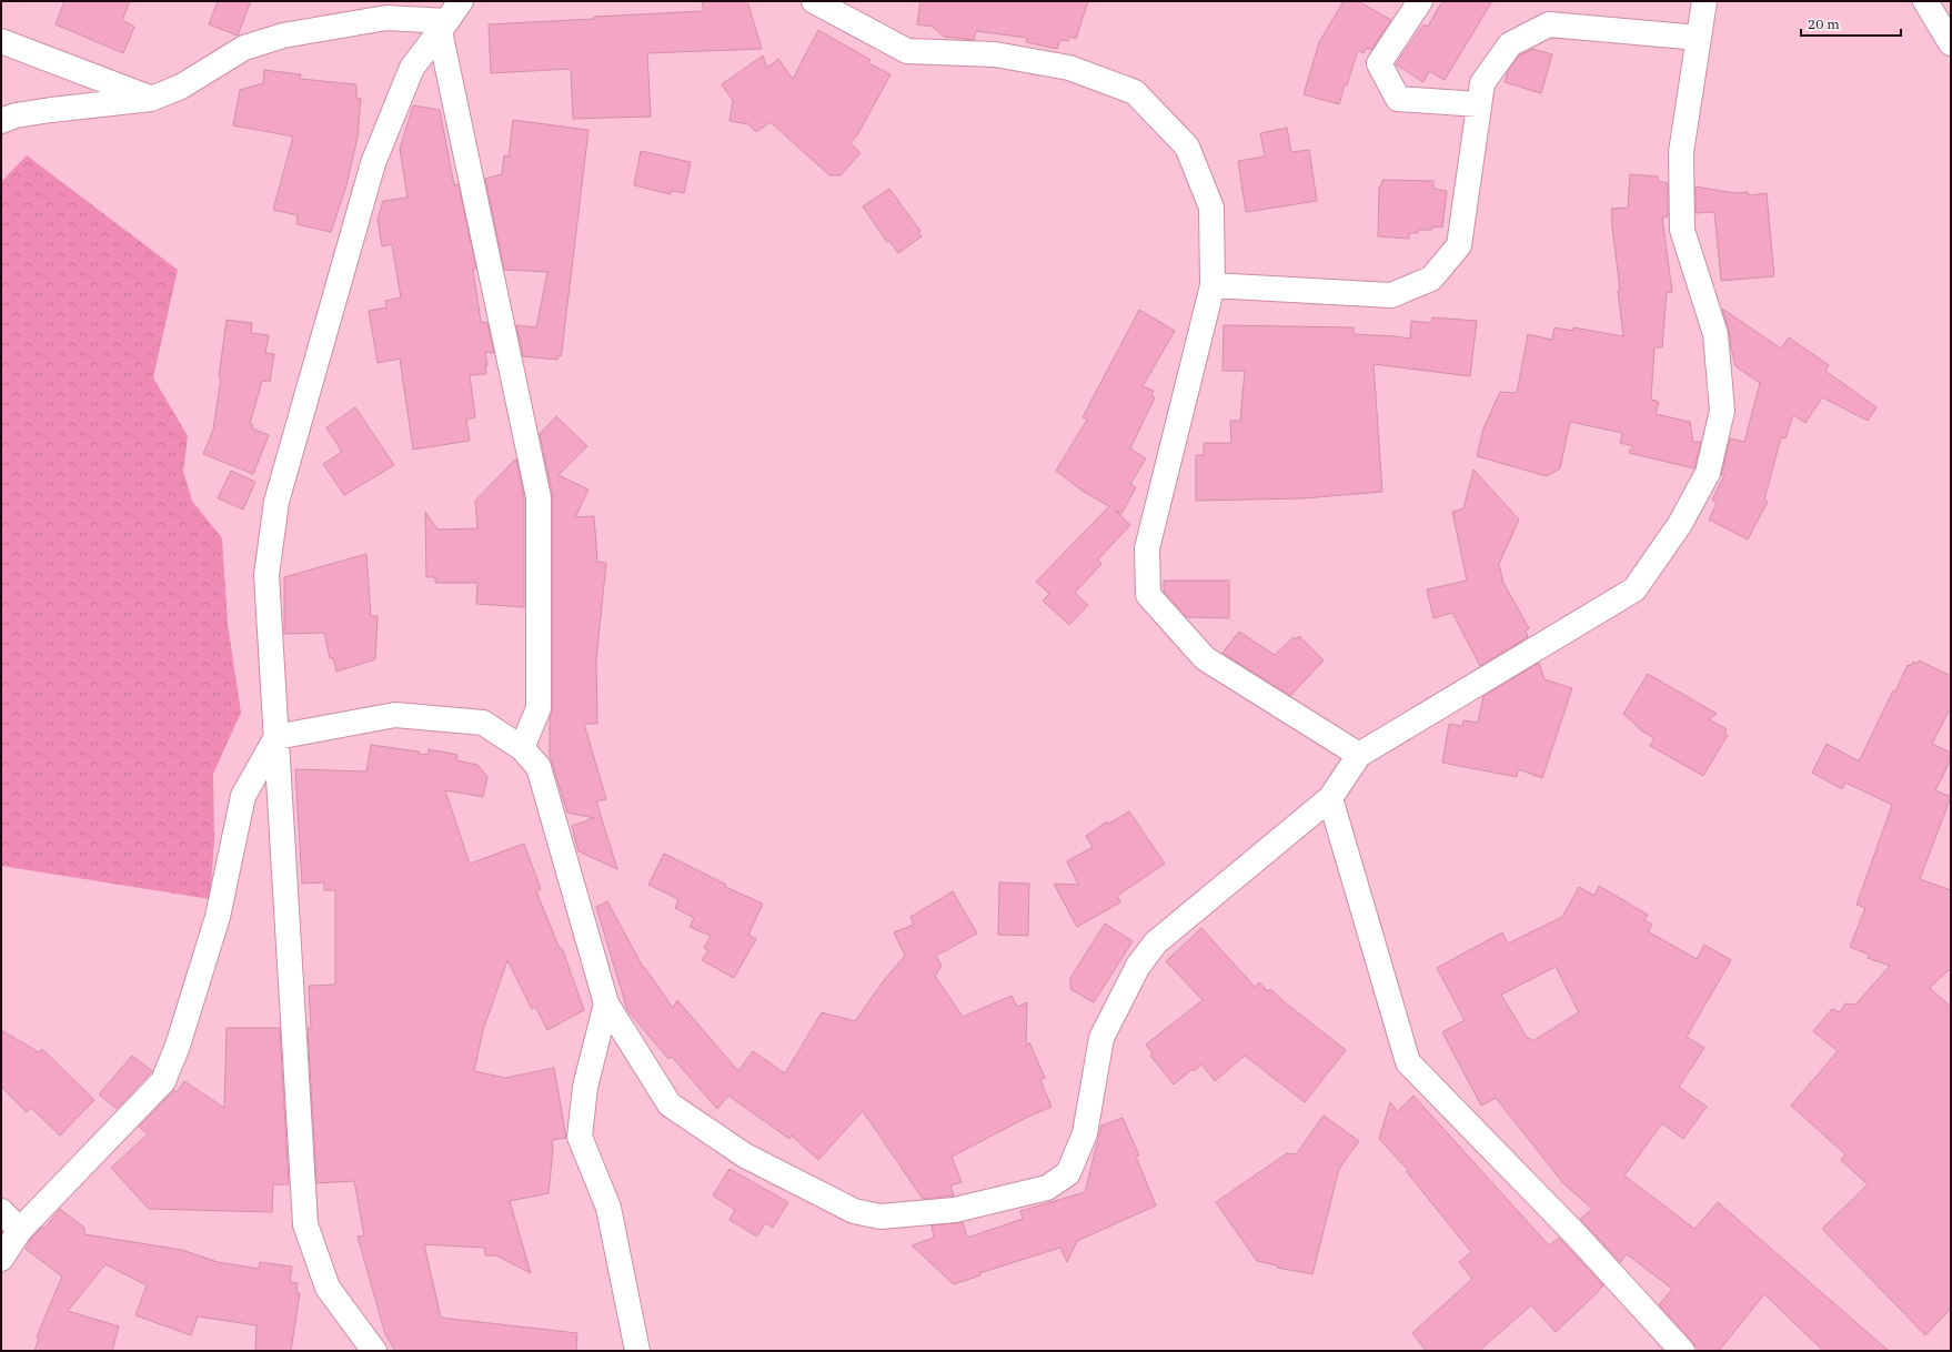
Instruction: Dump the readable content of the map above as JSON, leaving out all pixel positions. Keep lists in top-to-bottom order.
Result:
{
  "scale_bar": "20 m"
}
